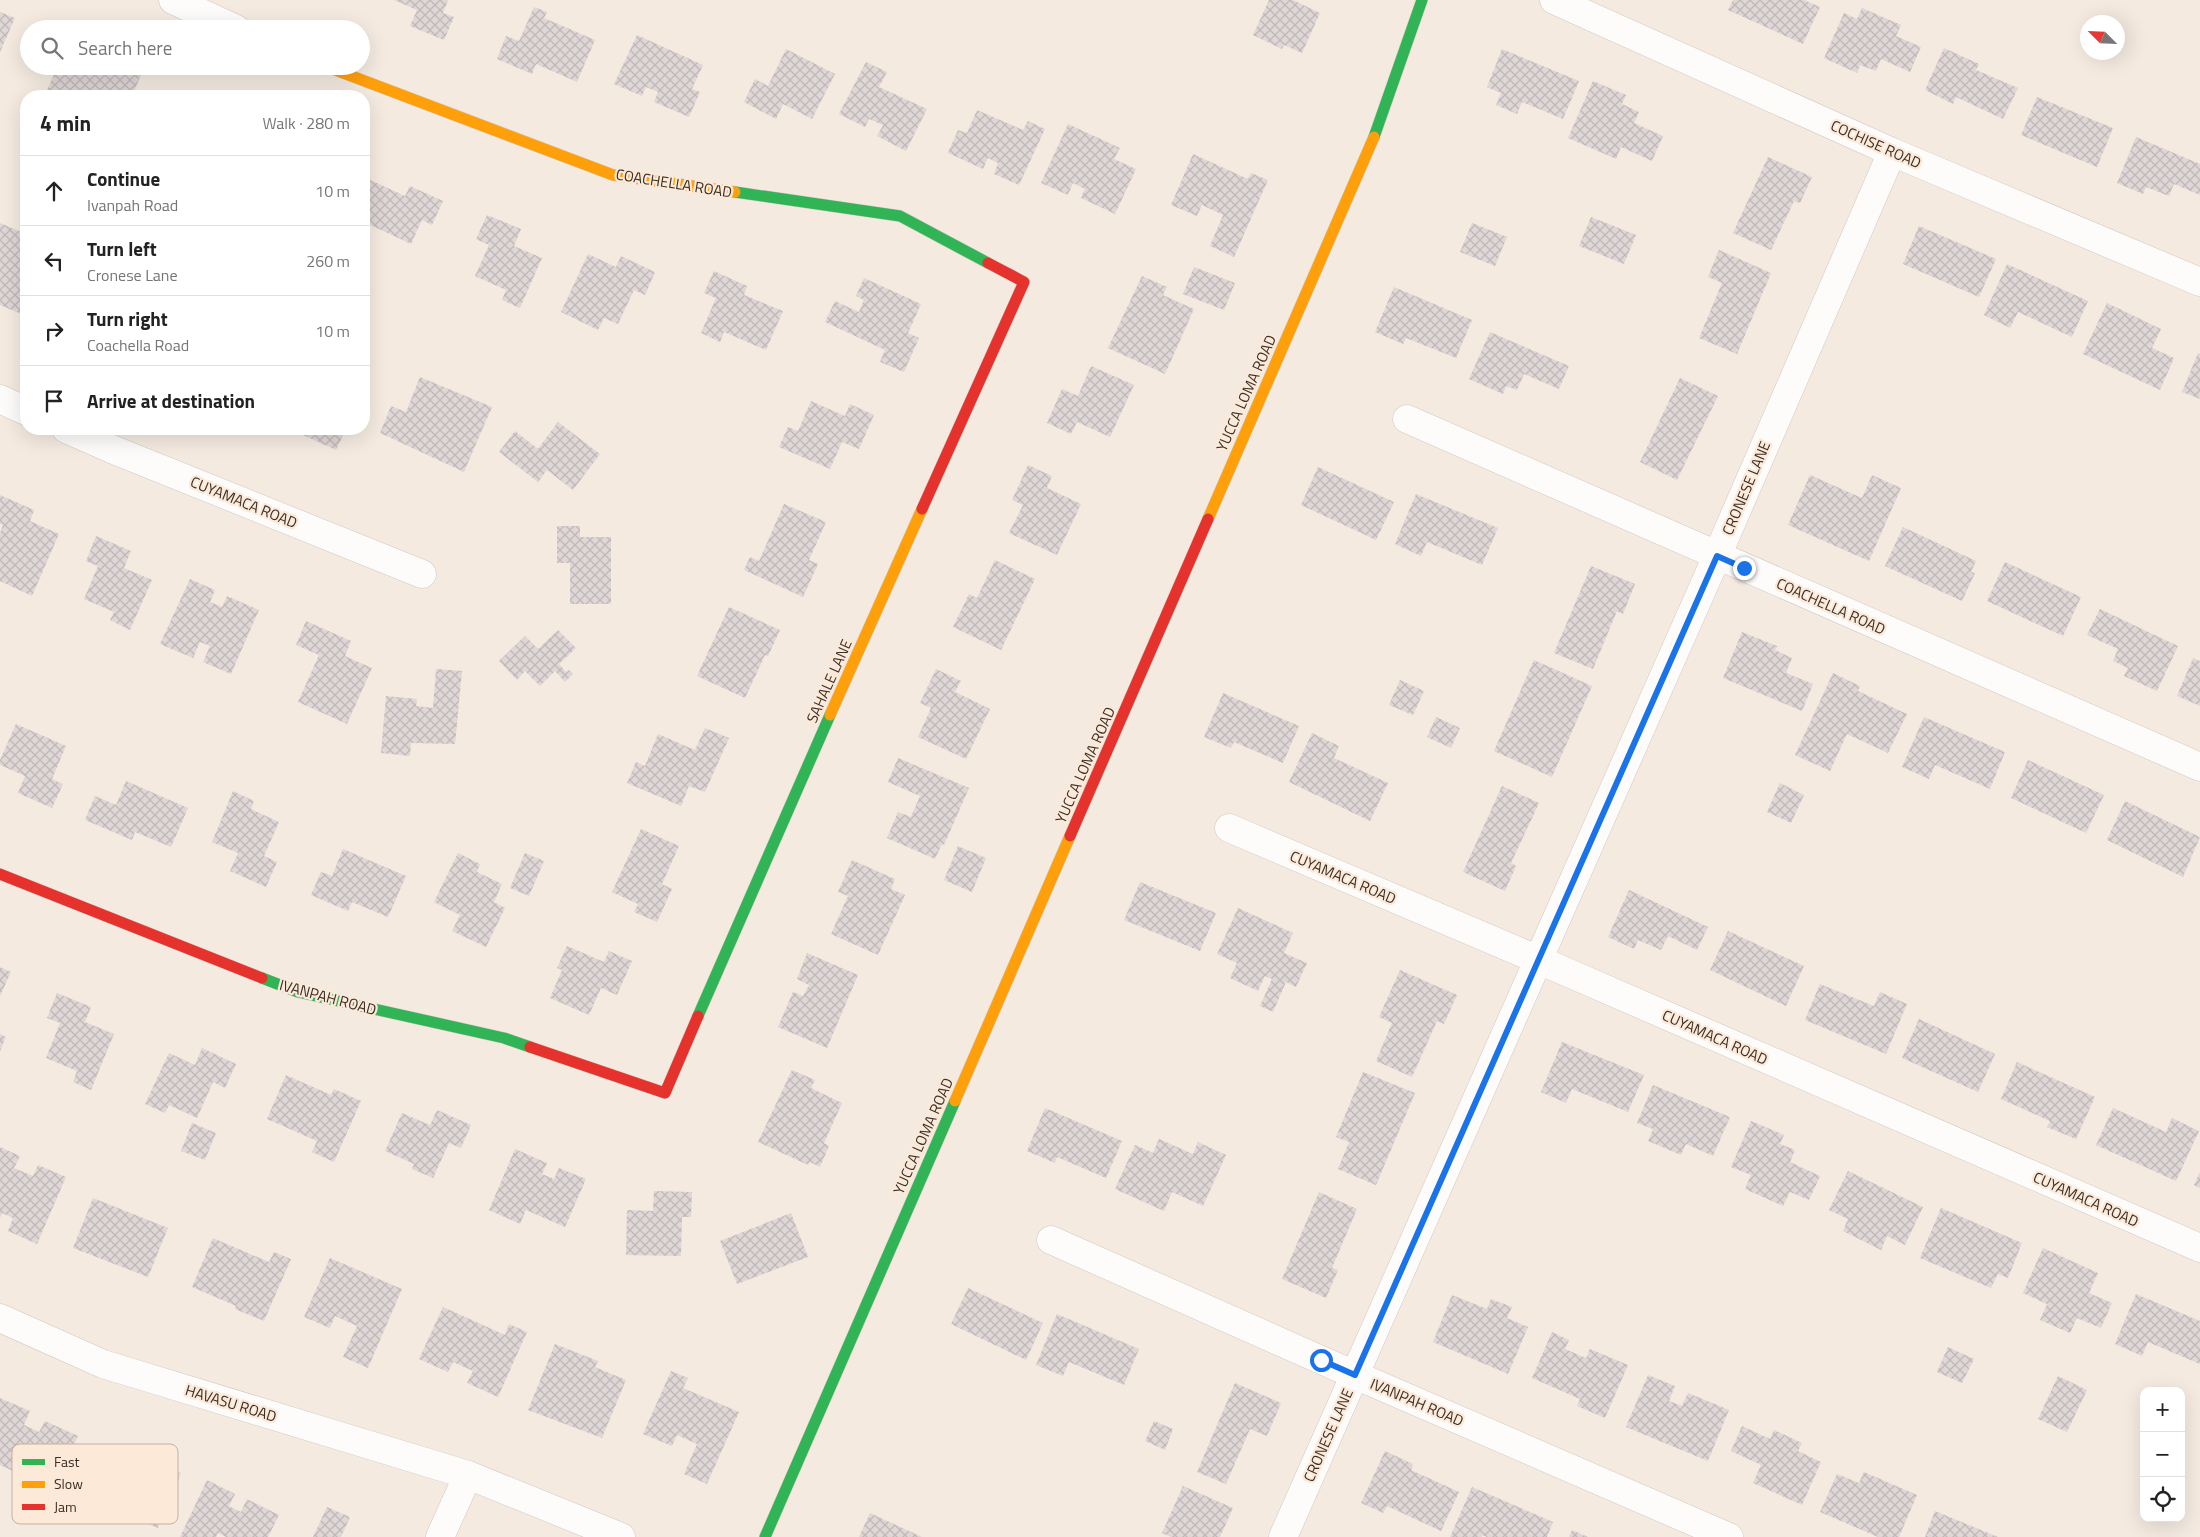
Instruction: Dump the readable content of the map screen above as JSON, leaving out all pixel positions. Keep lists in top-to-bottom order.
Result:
{
  "streets": {
    "street": [
      "COCHISE ROAD",
      "COACHELLA ROAD",
      "YUCCA LOMA ROAD",
      "CRONESE LANE",
      "CUYAMACA ROAD",
      "SAHALE LANE",
      "IVANPAH ROAD",
      "HAVASU ROAD"
    ]
  },
  "crossings": [
    ["COCHISE ROAD", "CRONESE LANE"],
    ["COACHELLA ROAD", "CRONESE LANE"],
    ["COACHELLA ROAD", "SAHALE LANE"],
    ["CRONESE LANE", "CUYAMACA ROAD"],
    ["CRONESE LANE", "IVANPAH ROAD"],
    ["SAHALE LANE", "IVANPAH ROAD"]
  ],
  "legend": ["Fast", "Slow", "Jam"],
  "north": "top left",
  "page": {
    "search": "Search here",
    "heading": ["4 min", "Walk · 280 m"],
    "list": [
      ["Continue", "Ivanpah Road", "10 m"],
      ["Turn left", "Cronese Lane", "260 m"],
      ["Turn right", "Coachella Road", "10 m"],
      "Arrive at destination"
    ],
    "map_buttons": ["+", "−"]
  }
}
